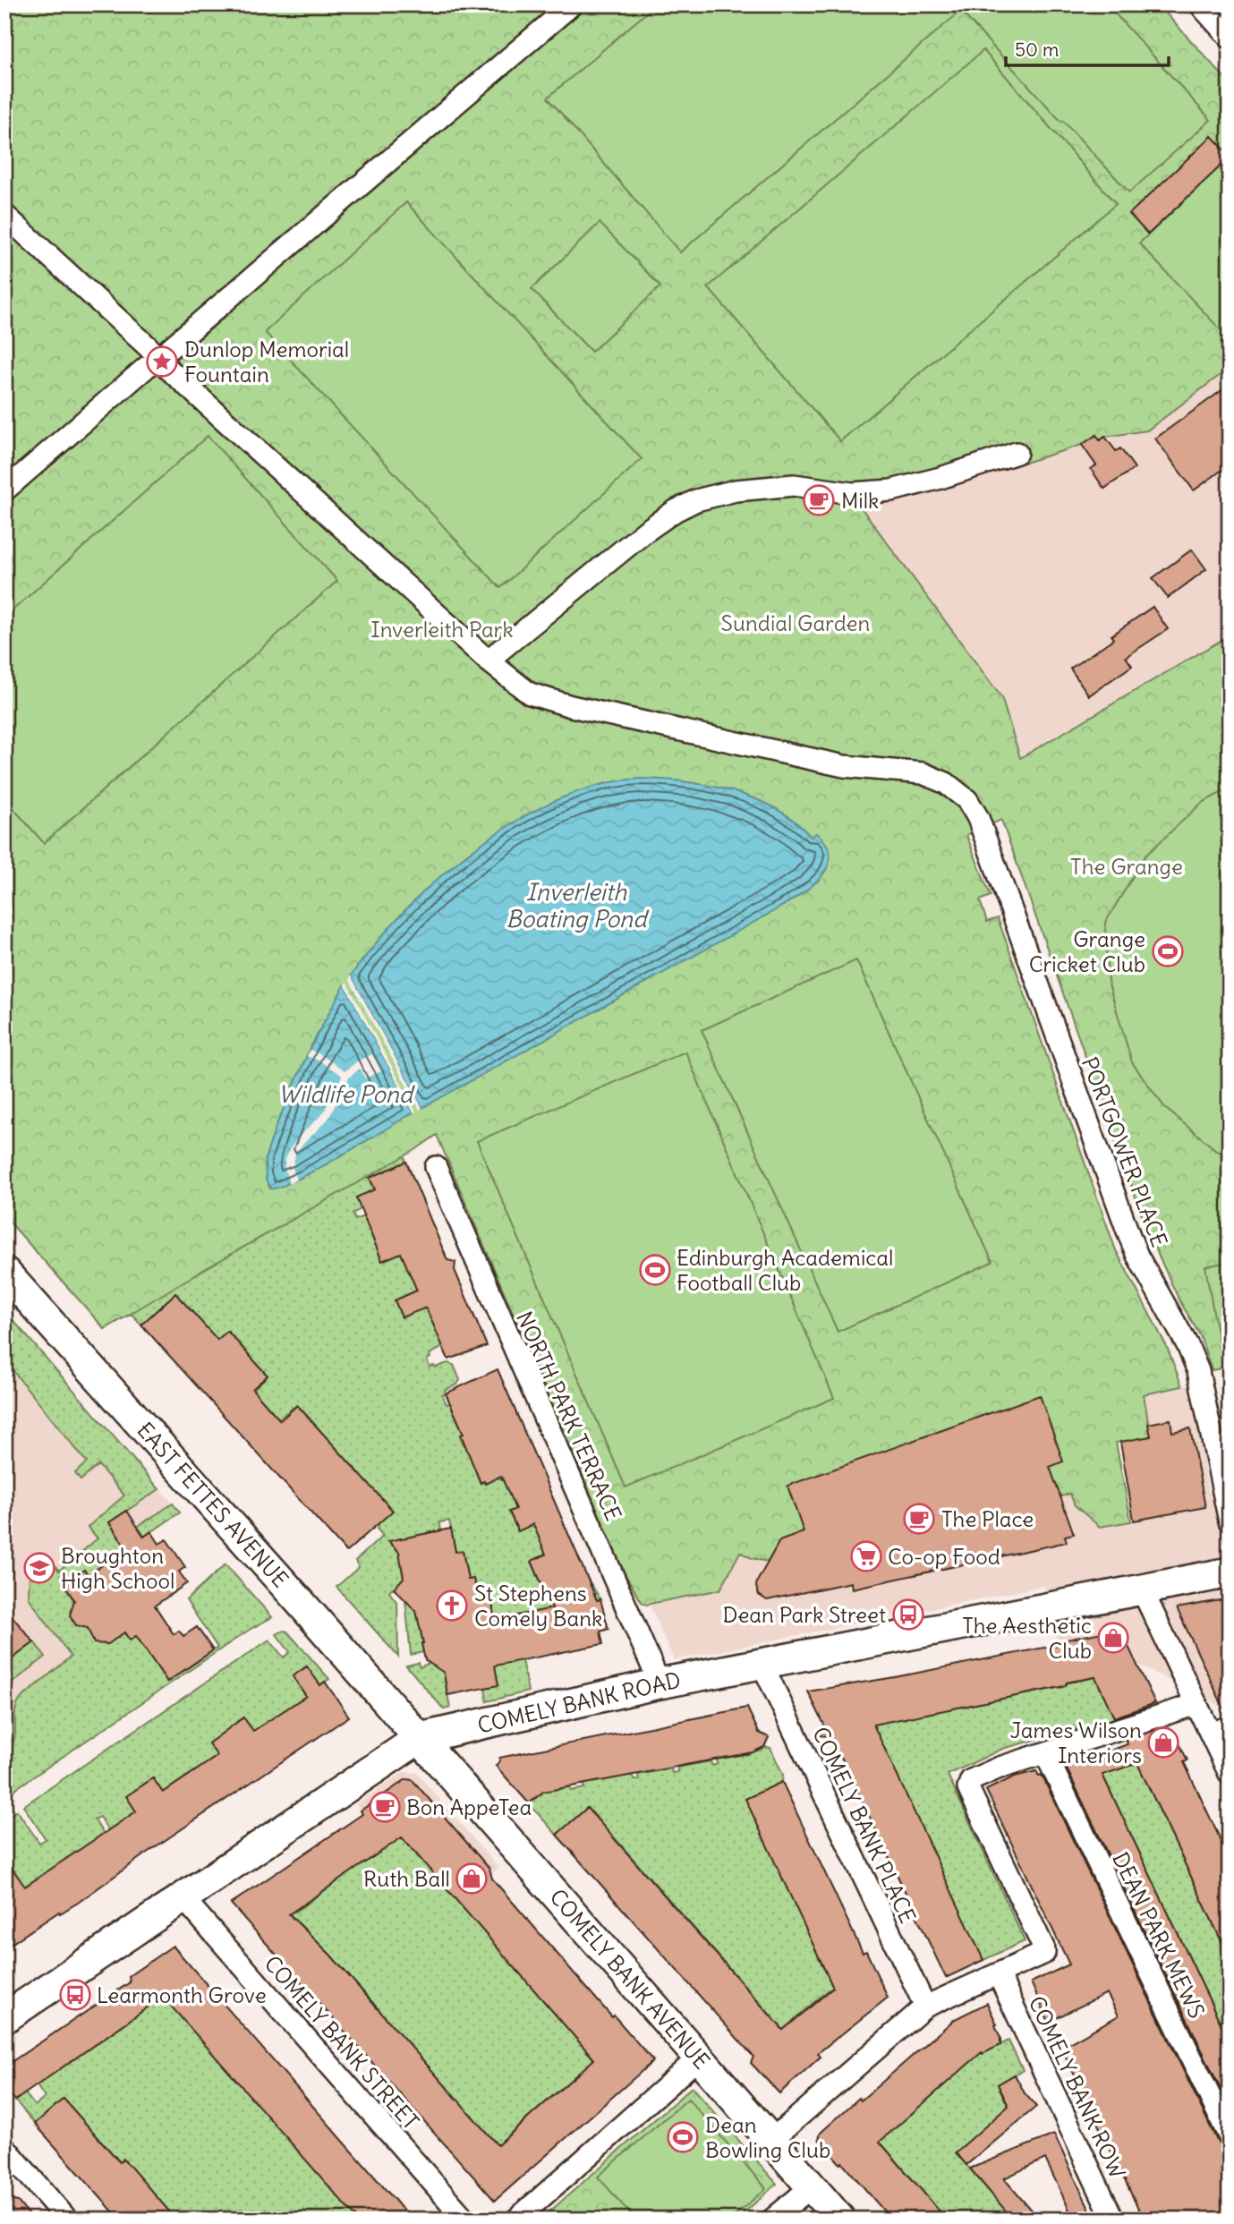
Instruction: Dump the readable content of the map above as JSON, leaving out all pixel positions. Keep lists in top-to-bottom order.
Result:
{
  "streets": {
    "main road": ["EAST FETTES AVENUE", "COMELY BANK ROAD", "COMELY BANK AVENUE"],
    "street": [
      "PORTGOWER PLACE",
      "NORTH PARK TERRACE",
      "COMELY BANK PLACE",
      "DEAN PARK MEWS",
      "COMELY BANK STREET",
      "COMELY BANK ROW"
    ]
  },
  "crossings": [
    ["NORTH PARK TERRACE", "COMELY BANK ROAD"],
    ["EAST FETTES AVENUE", "COMELY BANK ROAD"],
    ["EAST FETTES AVENUE", "COMELY BANK AVENUE"],
    ["COMELY BANK ROAD", "COMELY BANK PLACE"],
    ["COMELY BANK ROAD", "COMELY BANK AVENUE"],
    ["COMELY BANK ROAD", "COMELY BANK STREET"]
  ],
  "water": ["Inverleith Boating Pond", "Wildlife Pond"],
  "parks": ["Sundial Garden", "Inverleith Park", "The Grange"],
  "places": {
    "place": ["Dunlop Memorial Fountain"],
    "cafe": ["Milk", "The Place", "Bon AppeTea"],
    "sports": ["Grange Cricket Club", "Edinburgh Academical Football Club", "Dean Bowling Club"],
    "supermarket": ["Co-op Food"],
    "school or university": ["Broughton High School"],
    "church": ["St Stephens Comely Bank"],
    "bus stop": ["Dean Park Street", "Learmonth Grove"],
    "shop": ["The Aesthetic Club", "James Wilson Interiors", "Ruth Ball"]
  },
  "scale_bar": "50 m"
}
